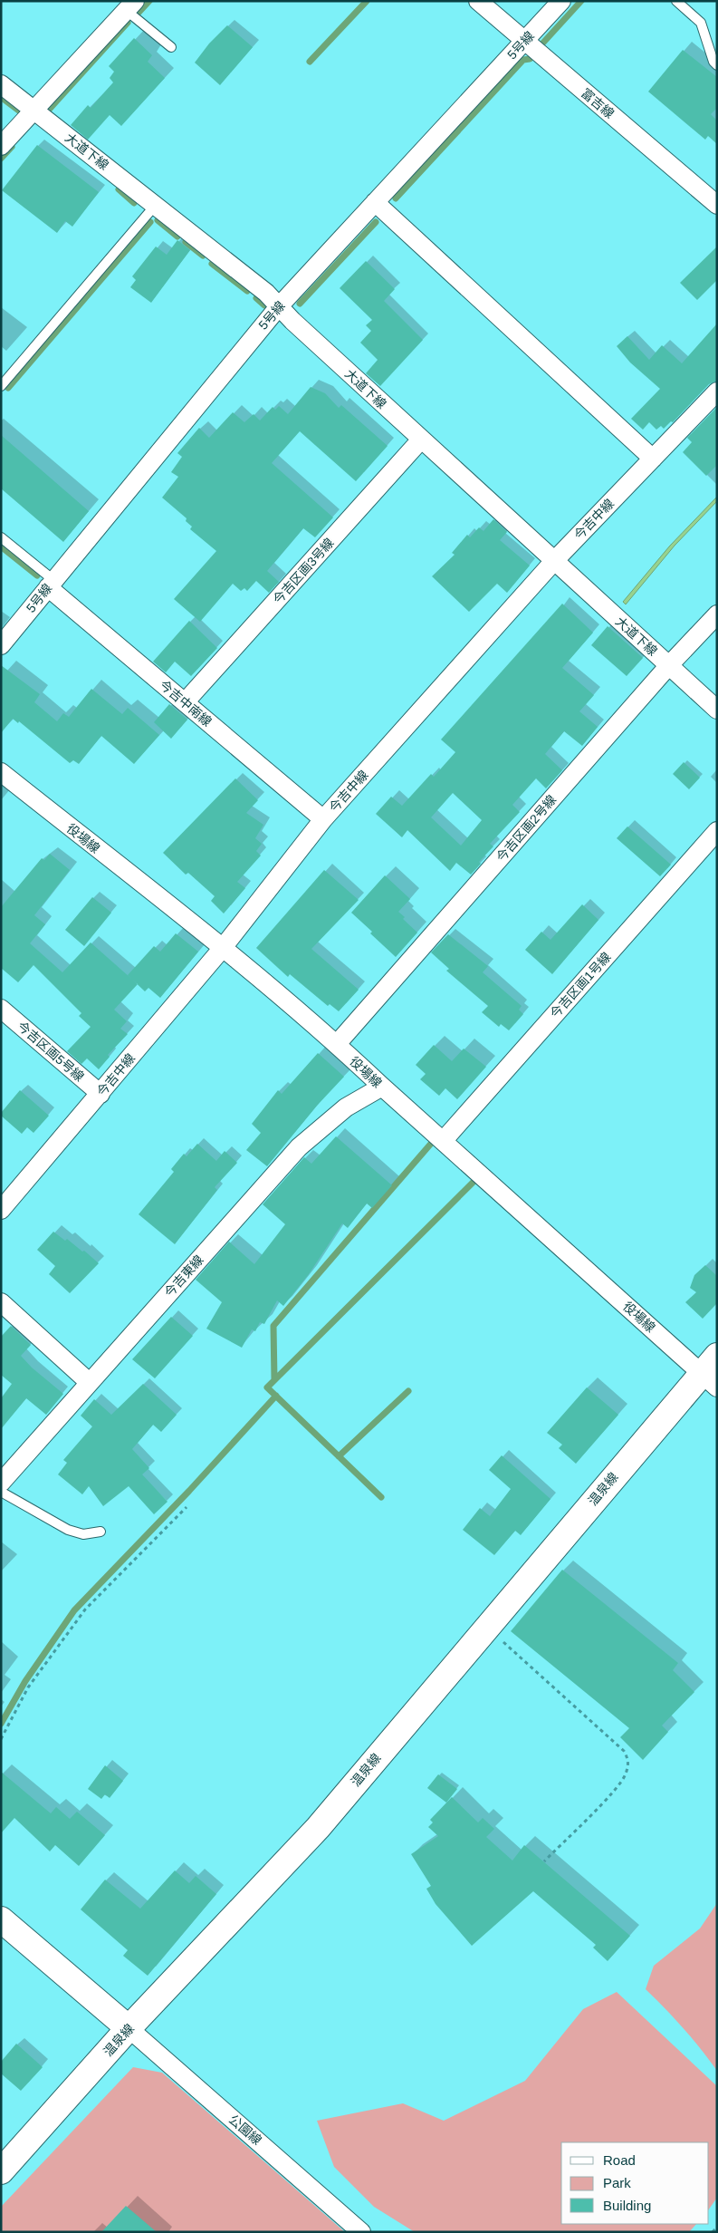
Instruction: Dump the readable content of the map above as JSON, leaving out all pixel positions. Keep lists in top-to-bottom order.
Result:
{
  "streets": {
    "street": [
      "5号線",
      "富吉線",
      "大道下線",
      "今吉中線",
      "今吉区画3号線",
      "今吉中南線",
      "今吉区画2号線",
      "役場線",
      "今吉区画1号線",
      "今吉区画5号線",
      "今吉東線",
      "温泉線",
      "公園線"
    ]
  },
  "crossings": [
    ["5号線", "富吉線"],
    ["5号線", "大道下線"],
    ["5号線", "今吉中南線"],
    ["大道下線", "今吉中線"],
    ["大道下線", "今吉区画3号線"],
    ["大道下線", "今吉区画2号線"],
    ["今吉中線", "今吉中南線"],
    ["今吉中線", "役場線"],
    ["今吉中線", "今吉区画5号線"],
    ["今吉区画3号線", "今吉中南線"],
    ["今吉区画2号線", "役場線"],
    ["役場線", "今吉区画1号線"],
    ["役場線", "今吉東線"],
    ["役場線", "温泉線"],
    ["温泉線", "公園線"]
  ],
  "legend": ["Road", "Park", "Building"]
}
